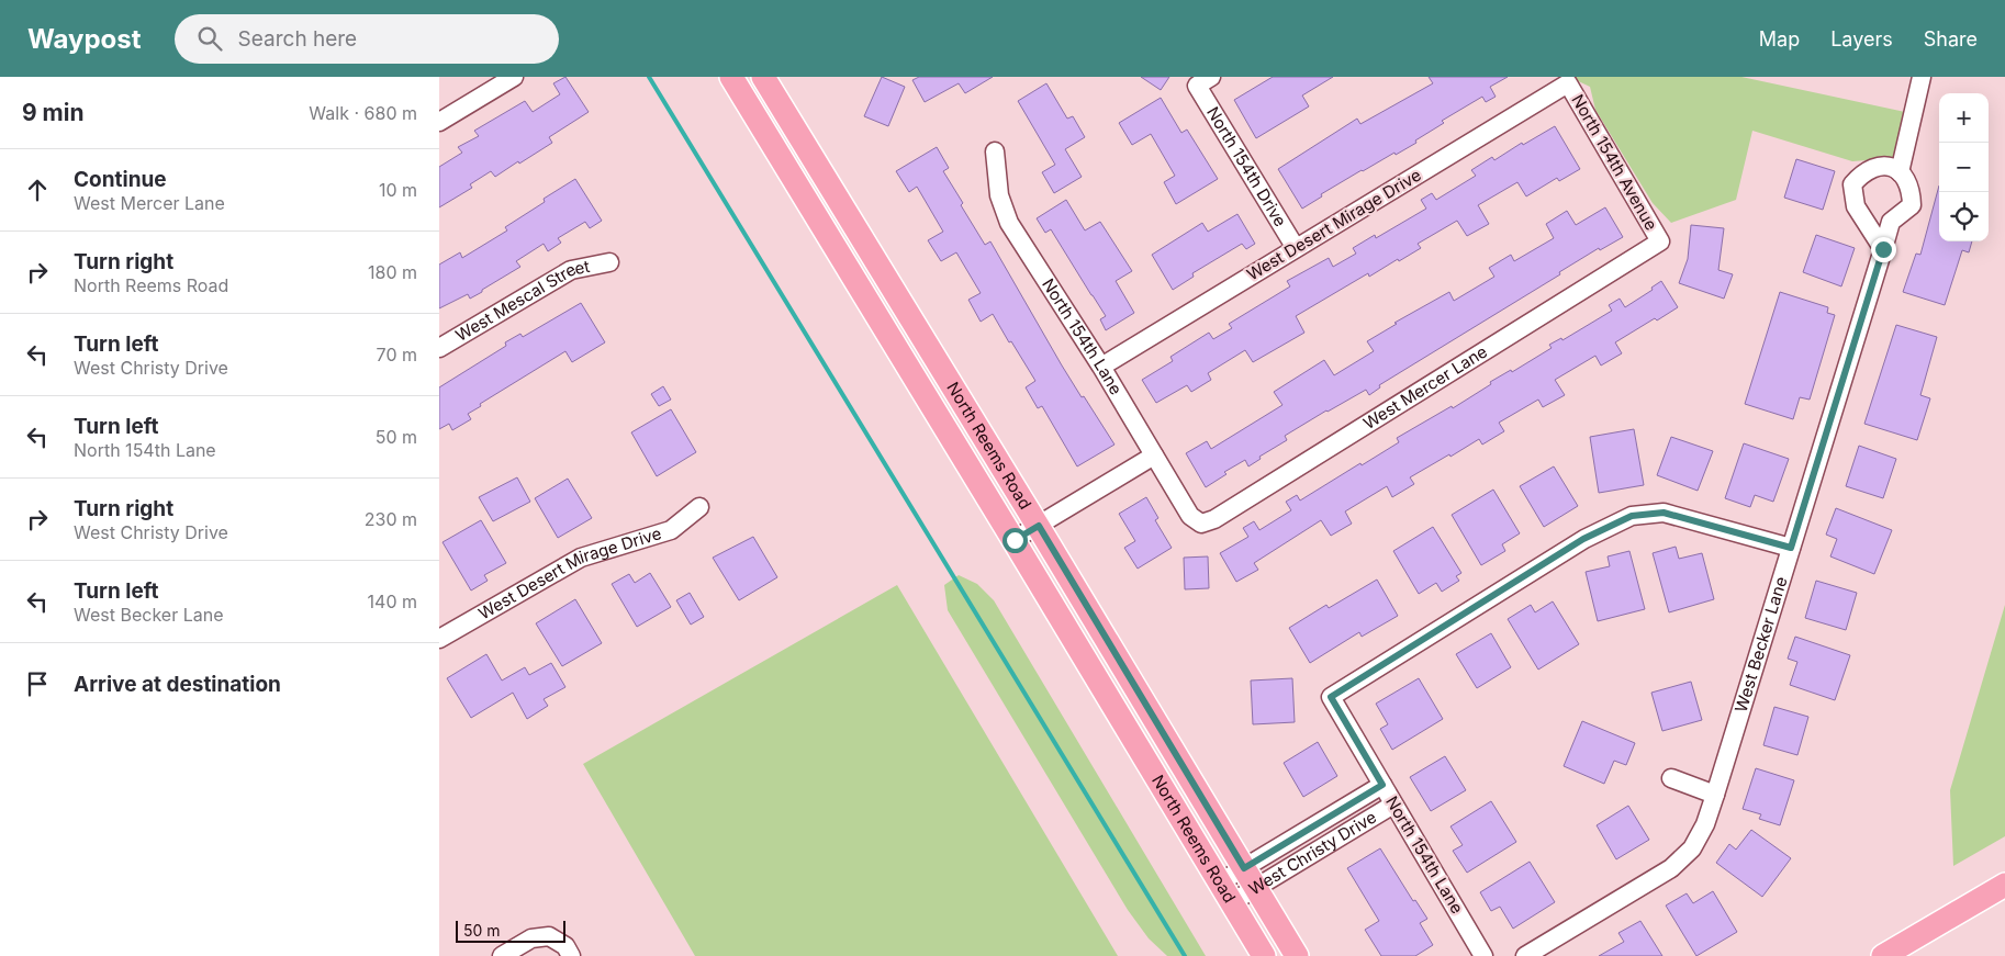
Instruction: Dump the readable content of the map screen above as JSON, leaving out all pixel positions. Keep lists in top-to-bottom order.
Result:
{
  "streets": {
    "main road": ["North Reems Road"],
    "street": [
      "North 154th Avenue",
      "North 154th Drive",
      "West Desert Mirage Drive",
      "West Mescal Street",
      "North 154th Lane",
      "West Mercer Lane",
      "West Becker Lane",
      "West Christy Drive"
    ]
  },
  "crossings": [
    ["North 154th Avenue", "West Desert Mirage Drive"],
    ["North 154th Avenue", "West Mercer Lane"],
    ["North 154th Drive", "West Desert Mirage Drive"],
    ["West Desert Mirage Drive", "North 154th Lane"],
    ["North 154th Lane", "West Mercer Lane"],
    ["North 154th Lane", "West Becker Lane"],
    ["North 154th Lane", "West Christy Drive"],
    ["North Reems Road", "West Christy Drive"]
  ],
  "scale_bar": "50 m",
  "page": {
    "header": "Waypost",
    "search": "Search here",
    "nav": ["Map", "Layers", "Share"],
    "heading": ["9 min", "Walk · 680 m"],
    "map_buttons": ["+", "−"],
    "list": [
      ["Continue", "West Mercer Lane", "10 m"],
      ["Turn right", "North Reems Road", "180 m"],
      ["Turn left", "West Christy Drive", "70 m"],
      ["Turn left", "North 154th Lane", "50 m"],
      ["Turn right", "West Christy Drive", "230 m"],
      ["Turn left", "West Becker Lane", "140 m"],
      "Arrive at destination"
    ],
    "scale": "50 m"
  }
}
